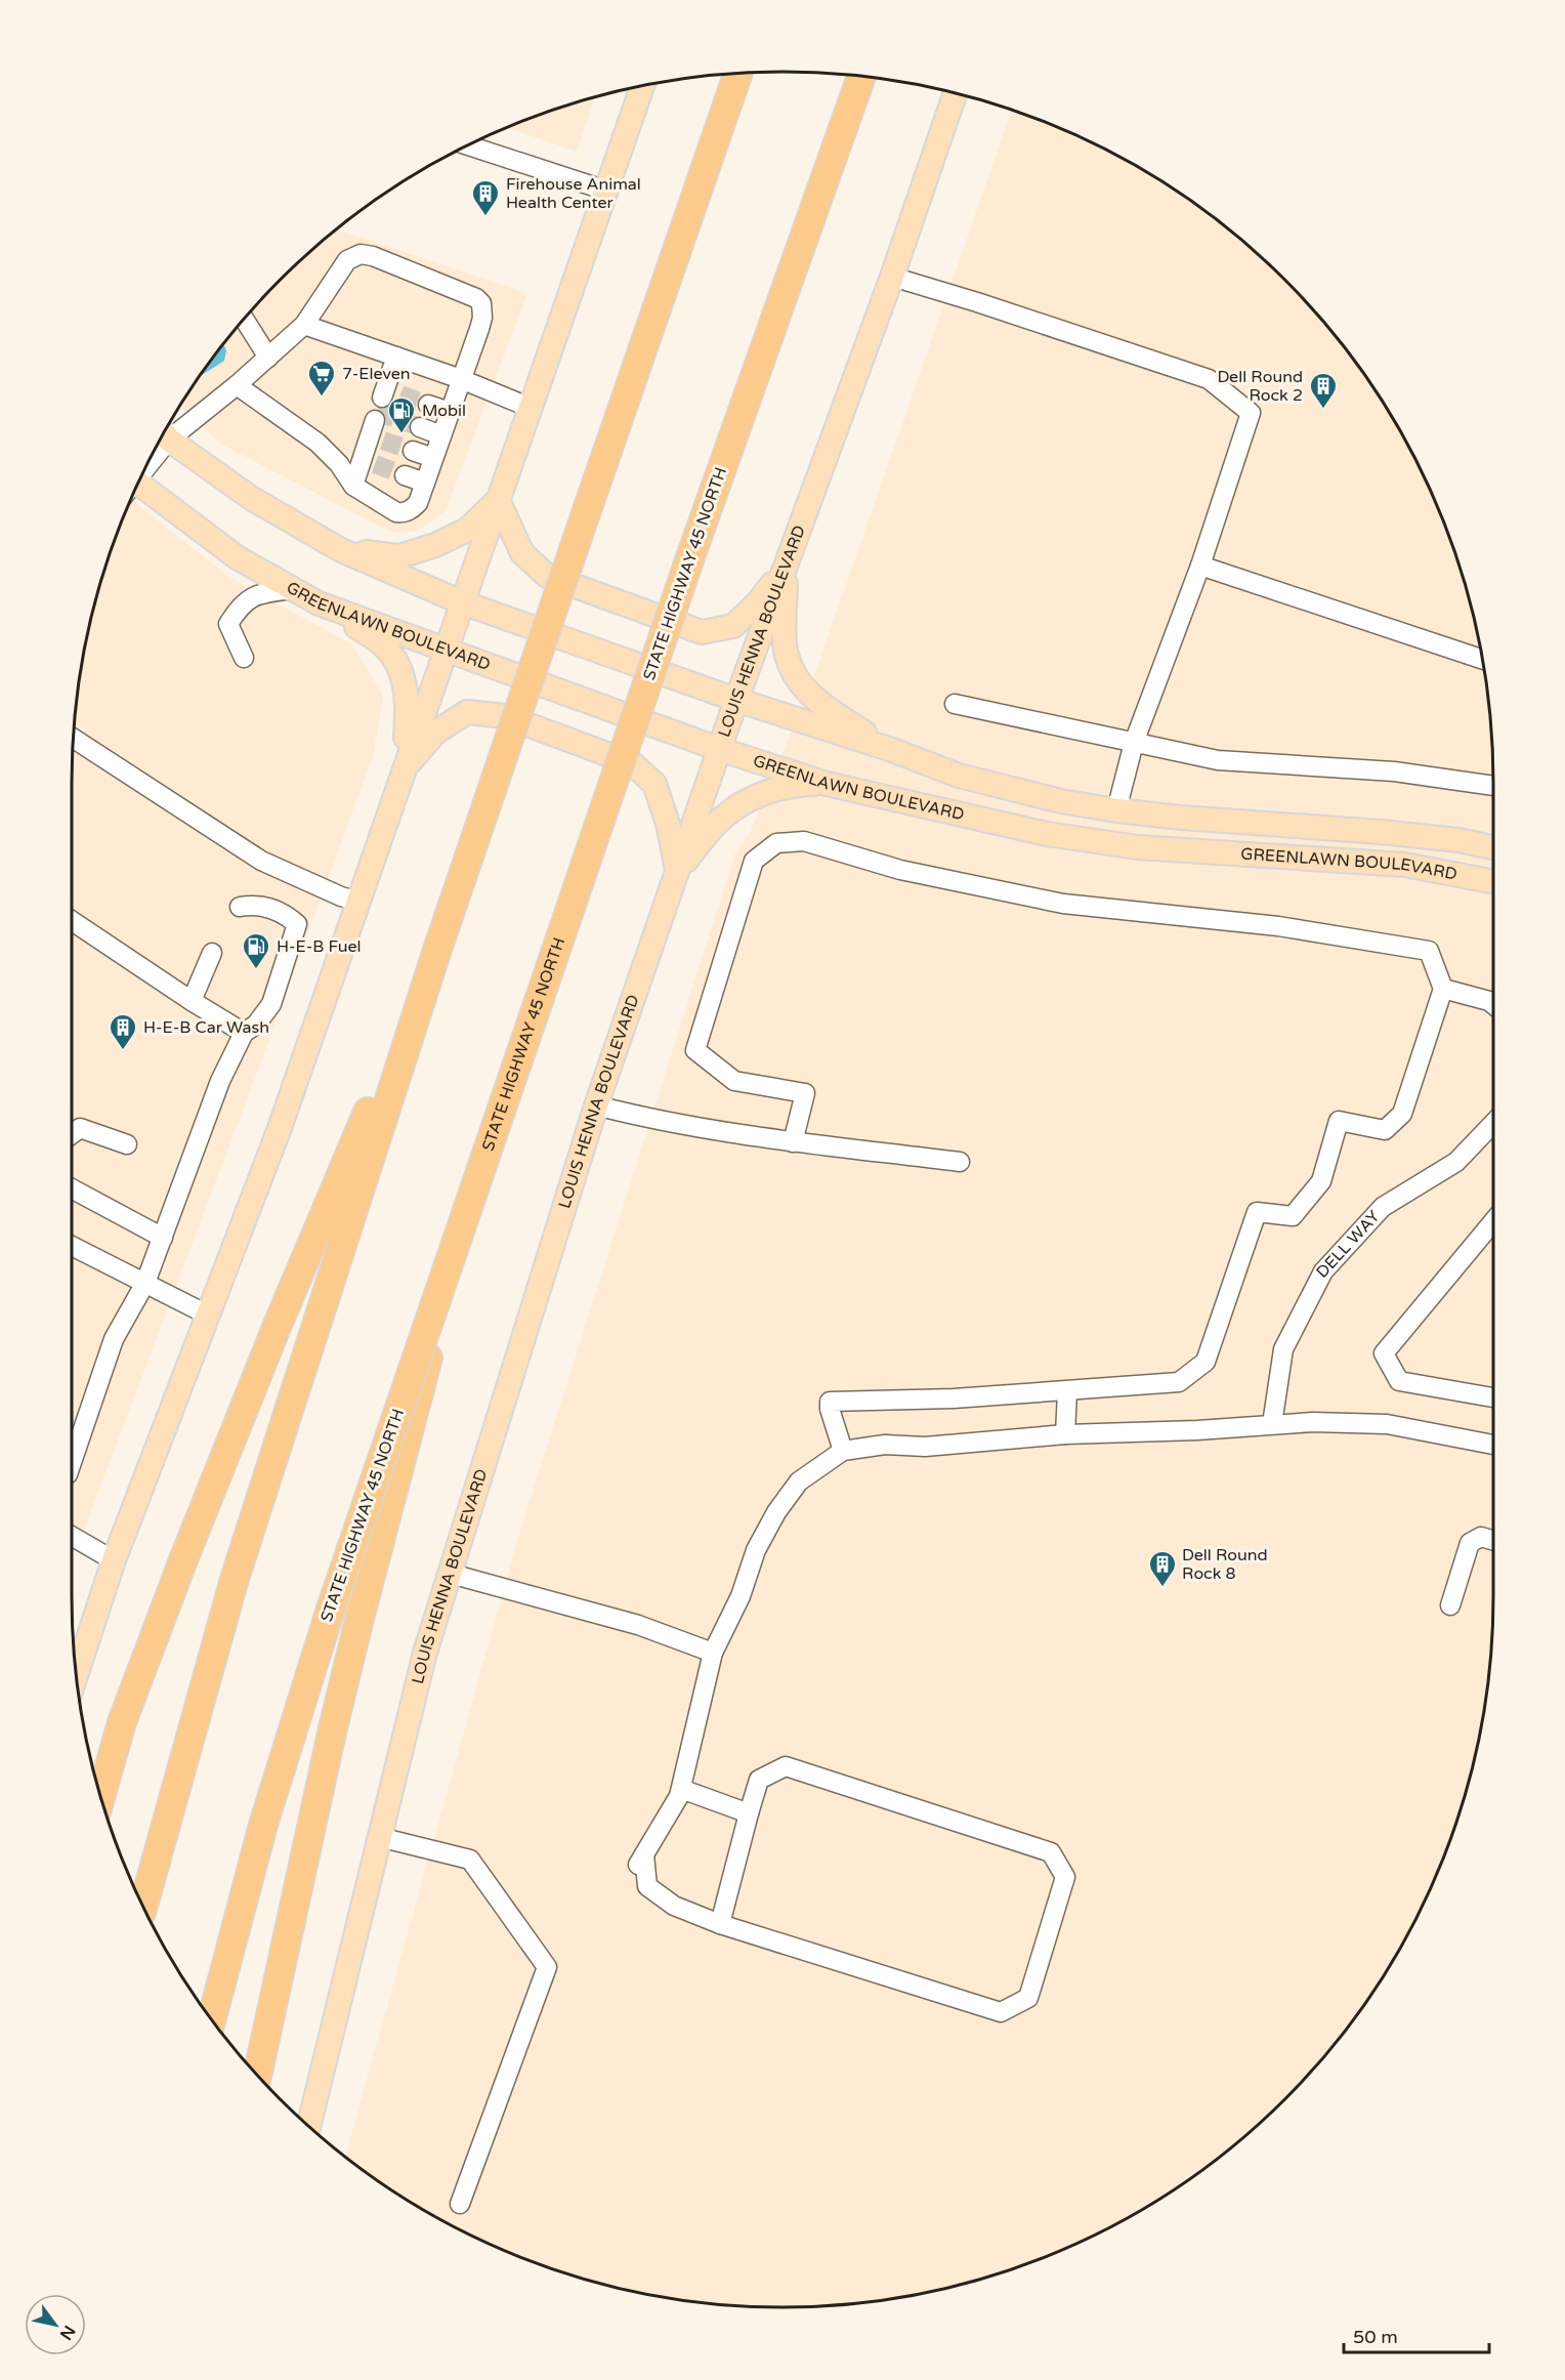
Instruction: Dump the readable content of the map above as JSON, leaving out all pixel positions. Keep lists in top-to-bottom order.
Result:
{
  "streets": {
    "highway": ["STATE HIGHWAY 45 NORTH"],
    "main road": ["GREENLAWN BOULEVARD", "LOUIS HENNA BOULEVARD"],
    "lane": ["DELL WAY"]
  },
  "crossings": [
    ["GREENLAWN BOULEVARD", "LOUIS HENNA BOULEVARD"]
  ],
  "places": {
    "building": [
      "Firehouse Animal Health Center",
      "Dell Round Rock 2",
      "H-E-B Car Wash",
      "Dell Round Rock 8"
    ],
    "supermarket": ["7-Eleven"],
    "fuel station": ["Mobil", "H-E-B Fuel"]
  },
  "scale_bar": "50 m",
  "north": "bottom right"
}
